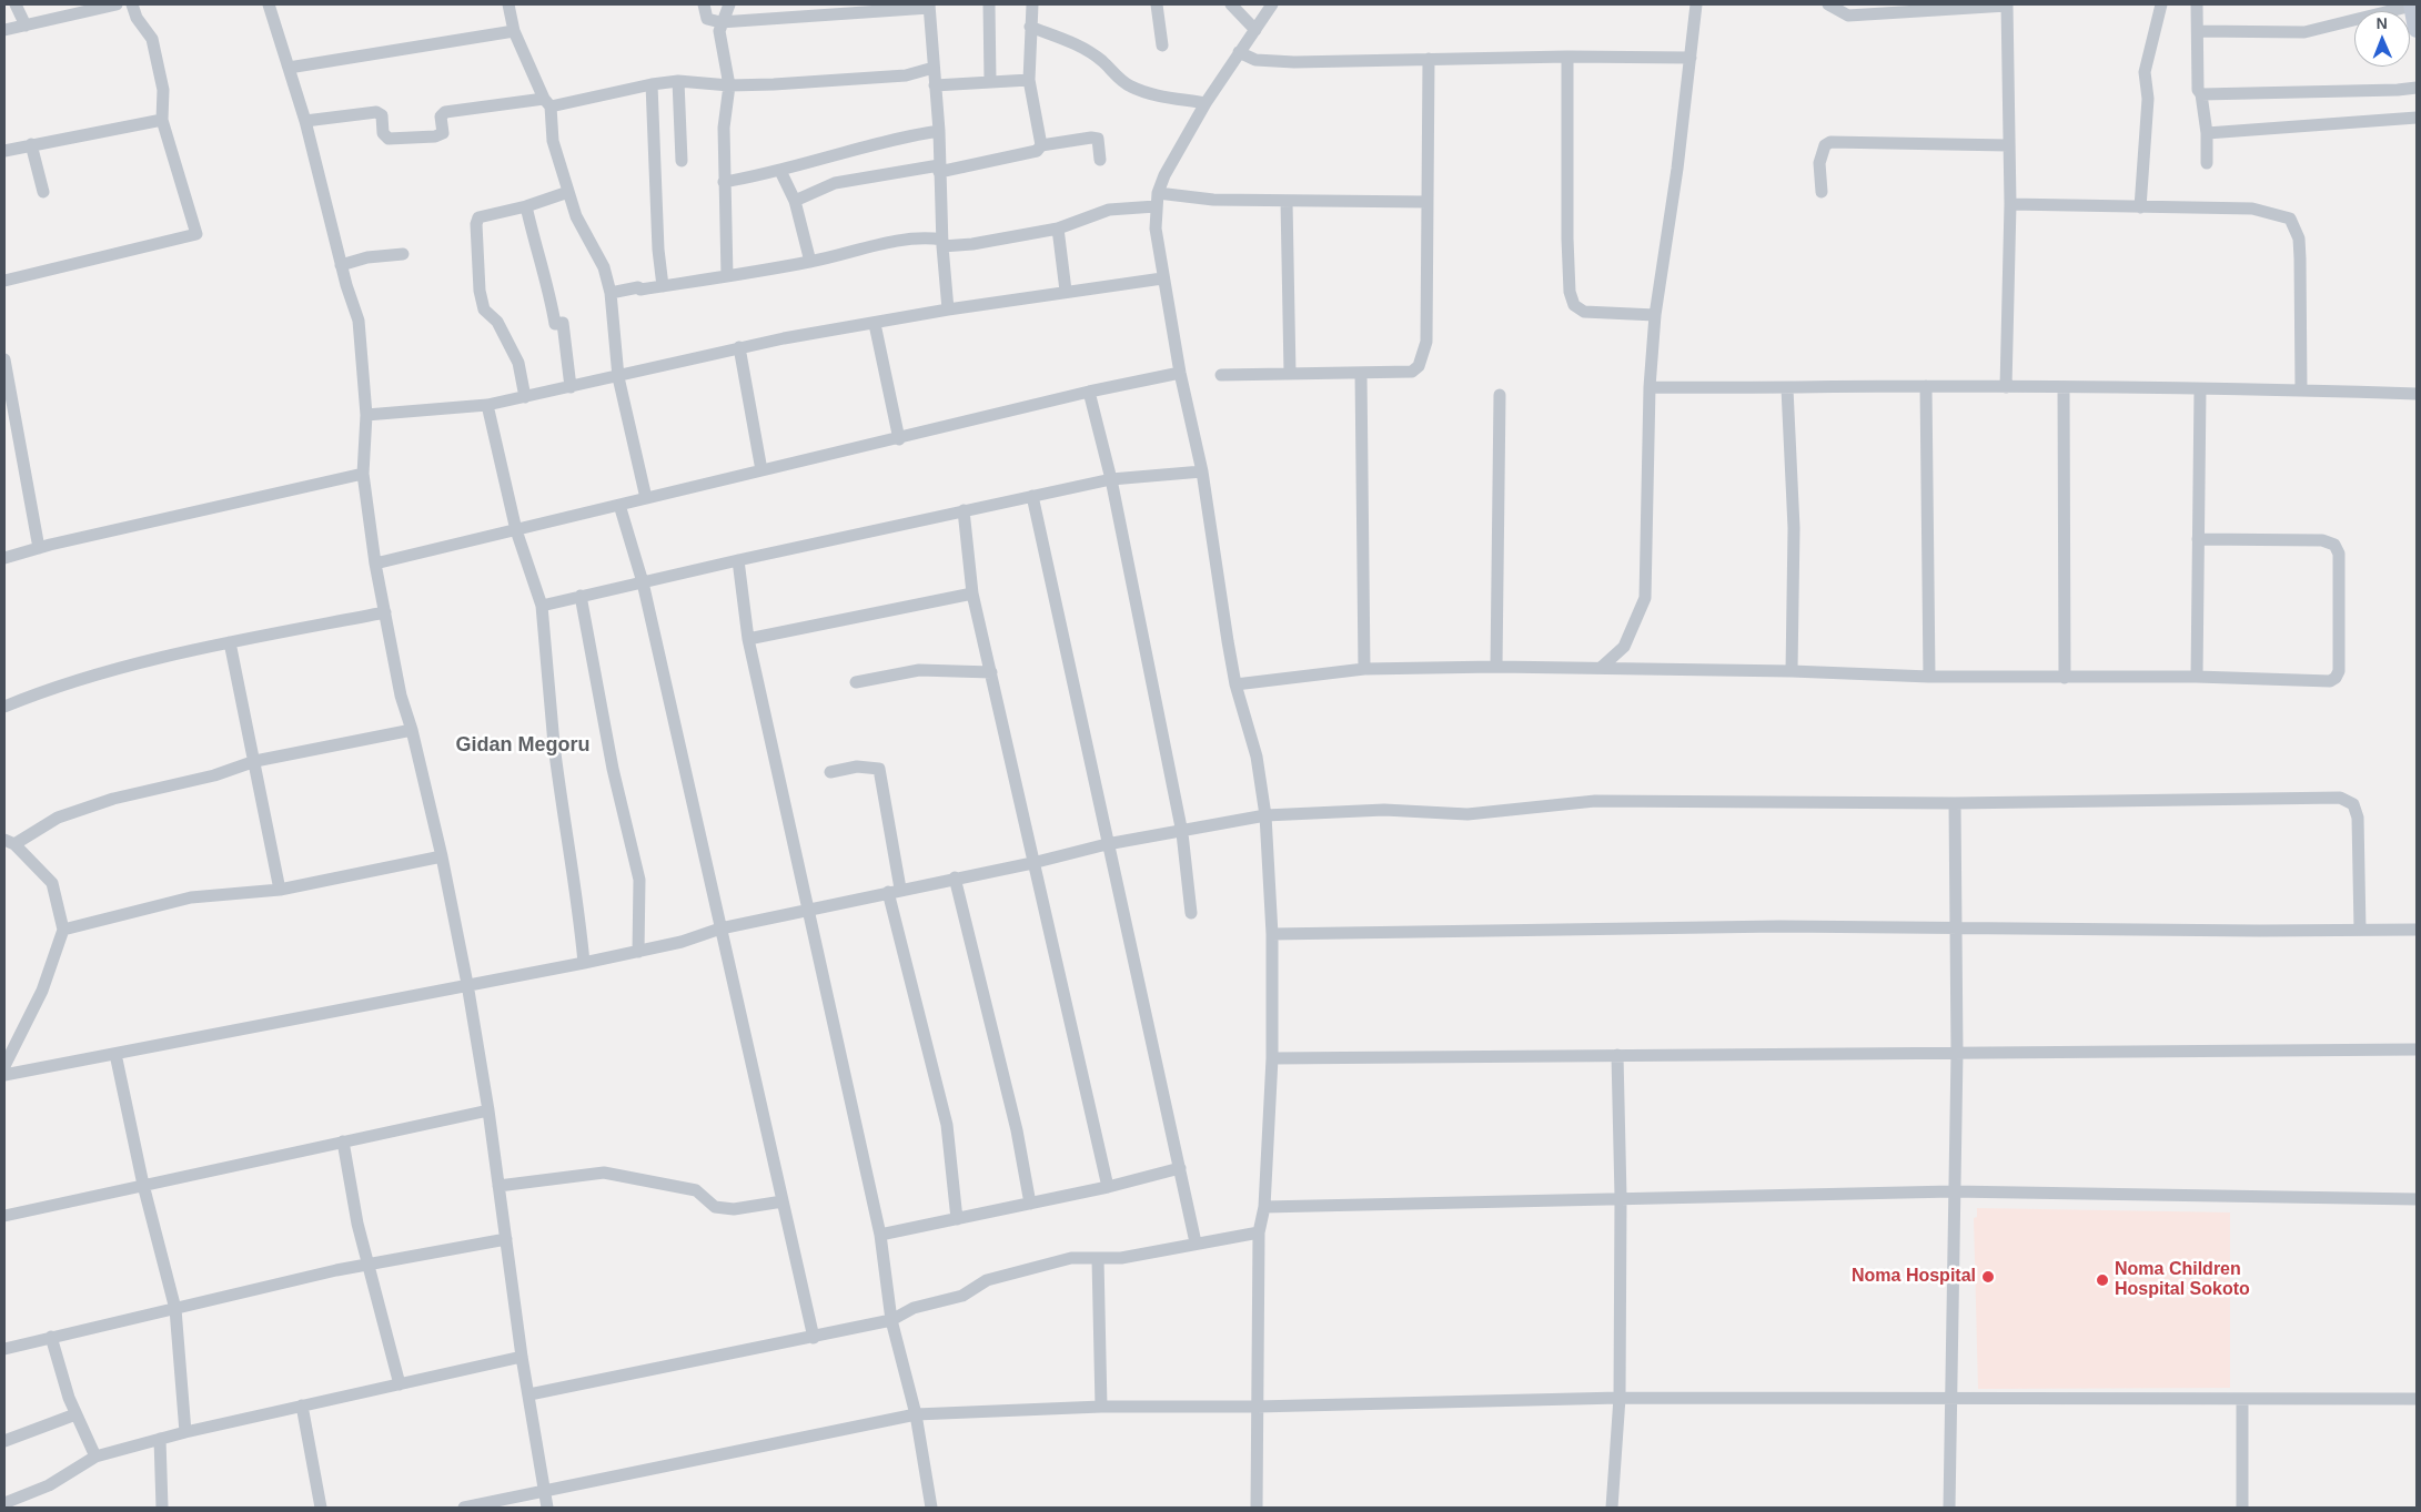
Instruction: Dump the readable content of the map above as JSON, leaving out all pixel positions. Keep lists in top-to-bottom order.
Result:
{
  "districts": ["Gidan Megoru"],
  "places": ["Noma Hospital", "Noma Children Hospital Sokoto"],
  "north": "top"
}
